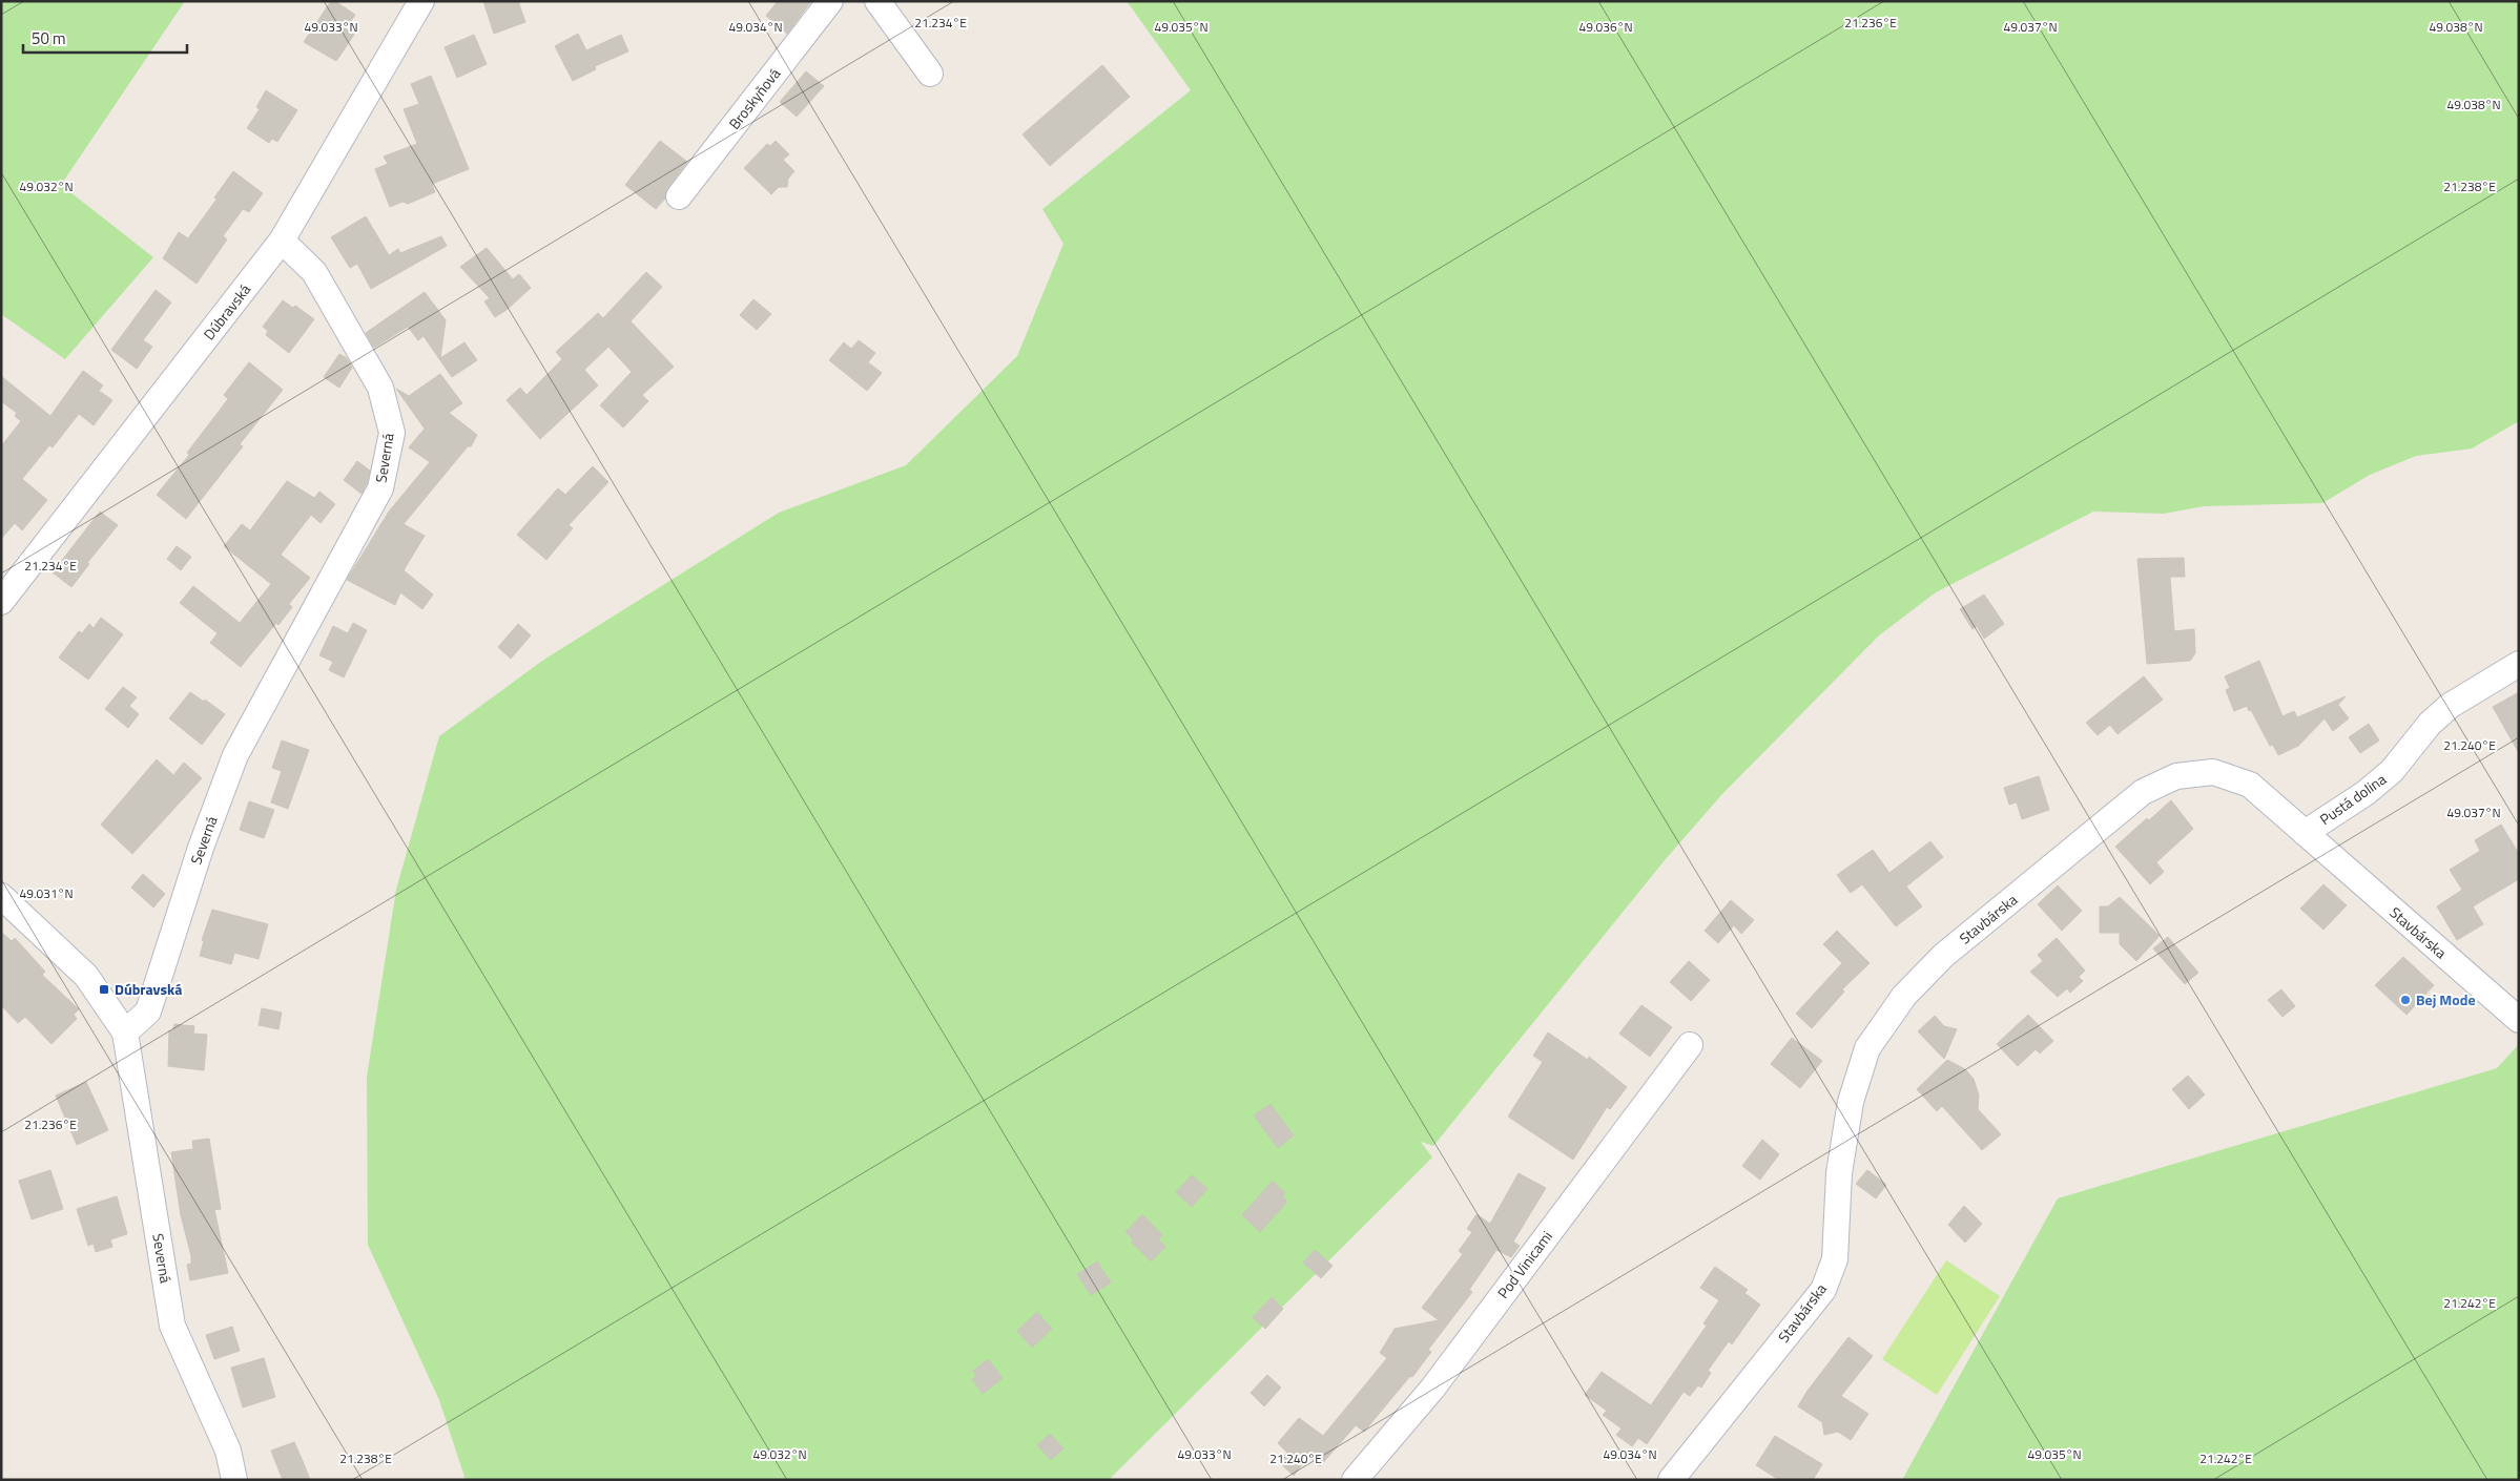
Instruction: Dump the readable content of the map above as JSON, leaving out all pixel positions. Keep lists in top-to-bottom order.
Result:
{
  "streets": {
    "street": [
      "Broskyňová",
      "Dúbravská",
      "Severná",
      "Pustá dolina",
      "Stavbárska",
      "Pod Vinicami"
    ]
  },
  "crossings": [
    ["Dúbravská", "Severná"],
    ["Pustá dolina", "Stavbárska"]
  ],
  "places": {
    "transit": ["Dúbravská"],
    "other": ["Bej Mode"]
  },
  "scale_bar": "50 m",
  "coordinates": [
    "21.234°E",
    "21.236°E",
    "49.038°N",
    "49.033°N",
    "49.034°N",
    "49.035°N",
    "49.036°N",
    "49.037°N",
    "49.032°N",
    "21.238°E",
    "21.240°E",
    "49.031°N",
    "21.242°E"
  ]
}
